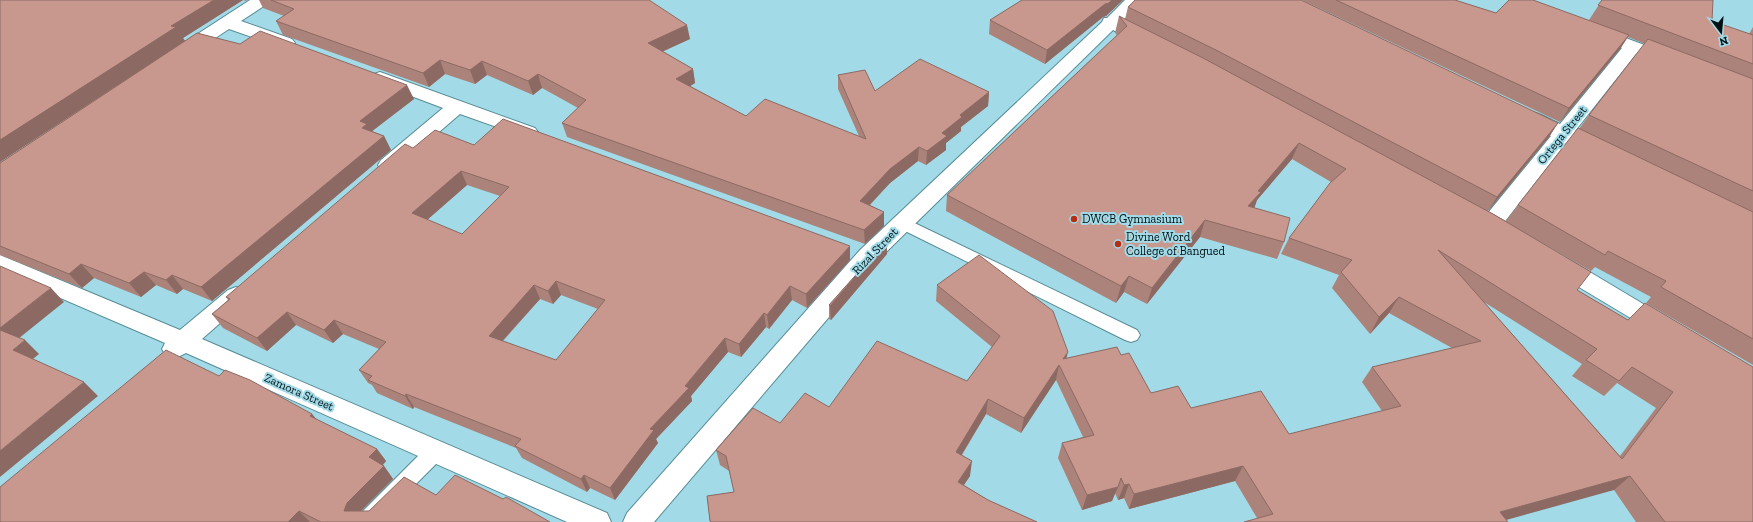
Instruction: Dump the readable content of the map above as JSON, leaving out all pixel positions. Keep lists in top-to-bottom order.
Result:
{
  "streets": {
    "street": ["Ortega Street", "Rizal Street", "Zamora Street"]
  },
  "places": ["DWCB Gymnasium", "Divine Word College of Bangued"],
  "north": "bottom"
}
